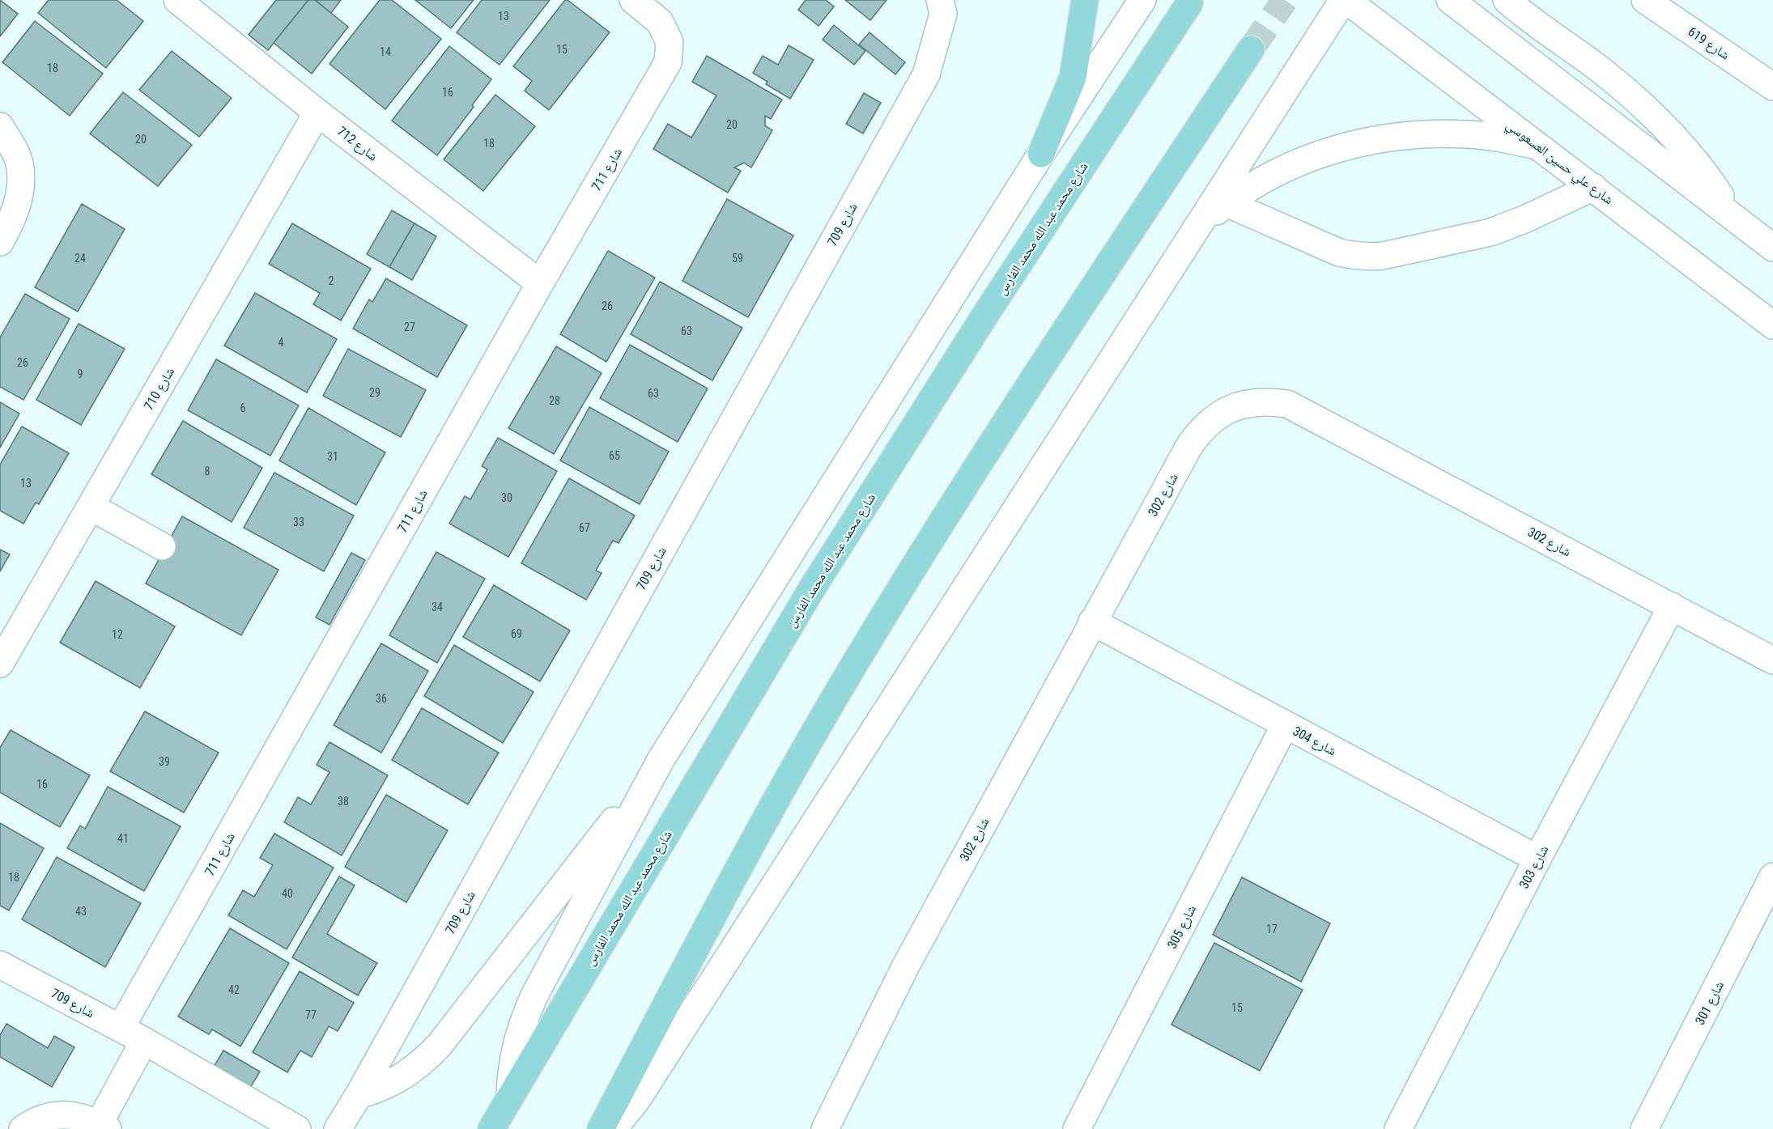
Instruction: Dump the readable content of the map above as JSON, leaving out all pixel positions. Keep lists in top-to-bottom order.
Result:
{
  "streets": {
    "main road": ["شارع محمد عبد الله محمد الفارس"],
    "street": [
      "شارع 619",
      "شارع 712",
      "شارع علي حسين العسعوسي",
      "شارع 711",
      "شارع 709",
      "شارع 710",
      "شارع 302",
      "شارع 304",
      "شارع 303",
      "شارع 305",
      "شارع 301"
    ]
  },
  "crossings": [
    ["شارع 712", "شارع 711"],
    ["شارع 712", "شارع 710"],
    ["شارع 711", "شارع 709"],
    ["شارع 302", "شارع 304"],
    ["شارع 302", "شارع 303"],
    ["شارع 304", "شارع 303"],
    ["شارع 304", "شارع 305"]
  ],
  "house_numbers": [
    "13",
    "15",
    "14",
    "18",
    "16",
    "20",
    "20",
    "18",
    "24",
    "59",
    "2",
    "26",
    "27",
    "63",
    "4",
    "26",
    "9",
    "29",
    "63",
    "28",
    "6",
    "65",
    "31",
    "8",
    "13",
    "30",
    "33",
    "67",
    "34",
    "69",
    "12",
    "36",
    "39",
    "16",
    "38",
    "41",
    "18",
    "40",
    "43",
    "17",
    "42",
    "15",
    "77"
  ]
}
